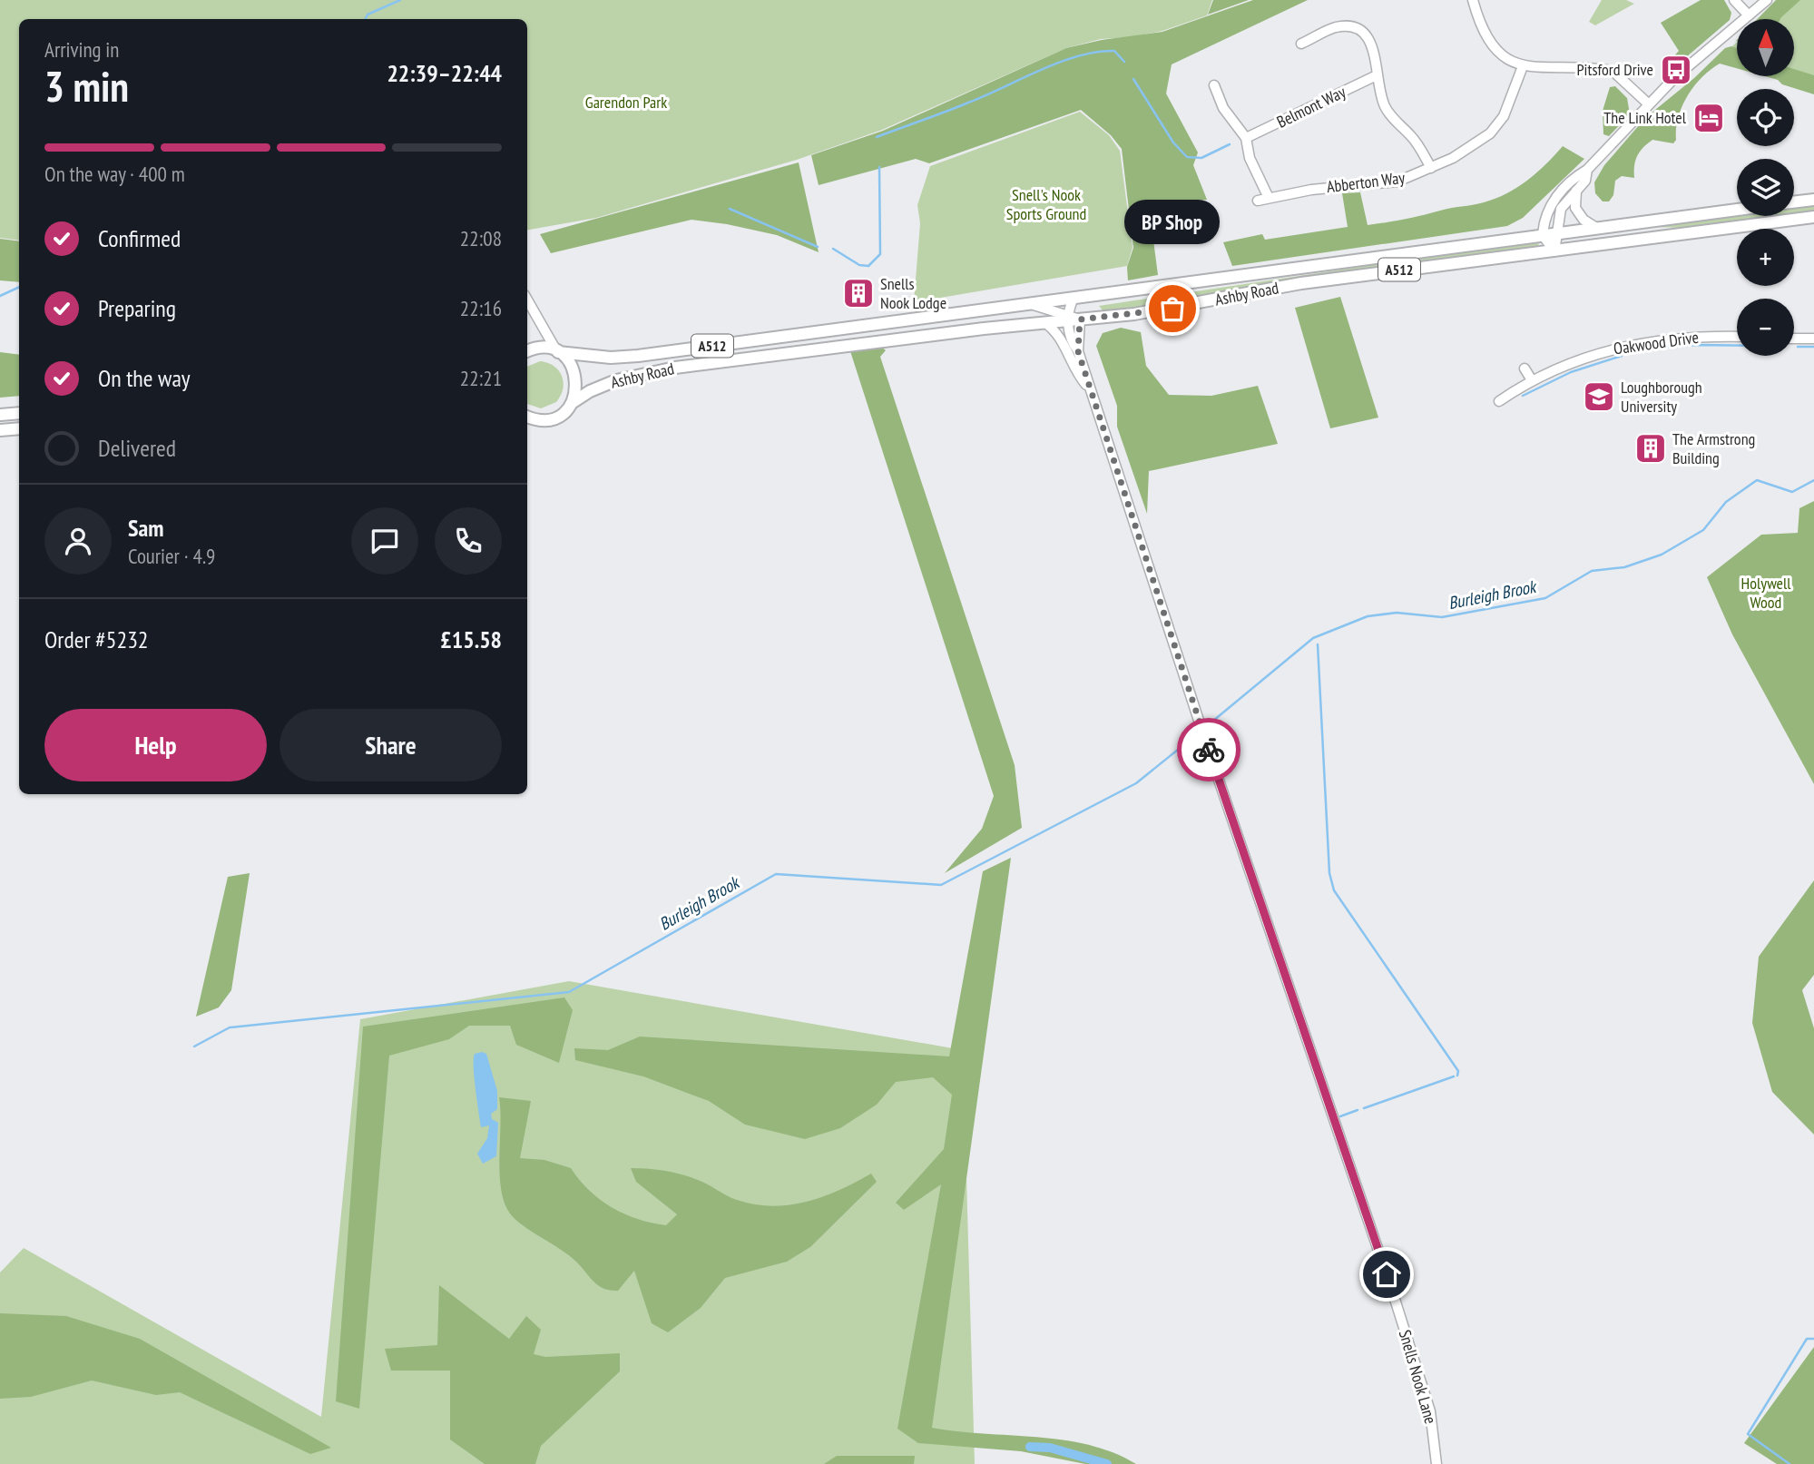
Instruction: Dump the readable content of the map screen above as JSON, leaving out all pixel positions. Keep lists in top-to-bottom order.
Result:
{
  "streets": {
    "main road": ["A512", "Ashby Road"],
    "street": [
      "Belmont Way",
      "Abberton Way",
      "Oakwood Drive",
      "Snells Nook Lane"
    ]
  },
  "crossings": [
    ["Ashby Road", "Snells Nook Lane"]
  ],
  "water": ["Burleigh Brook"],
  "parks": ["Garendon Park", "Snell's Nook Sports Ground", "Holywell Wood"],
  "places": {
    "bus stop": ["Pitsford Drive"],
    "hotel": ["The Link Hotel"],
    "building": ["Snells Nook Lodge", "The Armstrong Building"],
    "other": ["BP Shop"],
    "school or university": ["Loughborough University"]
  },
  "north": "top",
  "page": {
    "map_buttons": ["+", "−"],
    "heading": ["3 min", "Arriving in", "22:39–22:44"],
    "panel": [
      "Sam",
      "Courier · 4.9",
      "Order #5232",
      "£15.58"
    ],
    "bar": "On the way · 400 m",
    "bubble": "BP Shop",
    "list": [
      ["Confirmed", "22:08"],
      ["Preparing", "22:16"],
      ["On the way", "22:21"],
      "Delivered"
    ],
    "buttons": ["Help", "Share"]
  }
}
